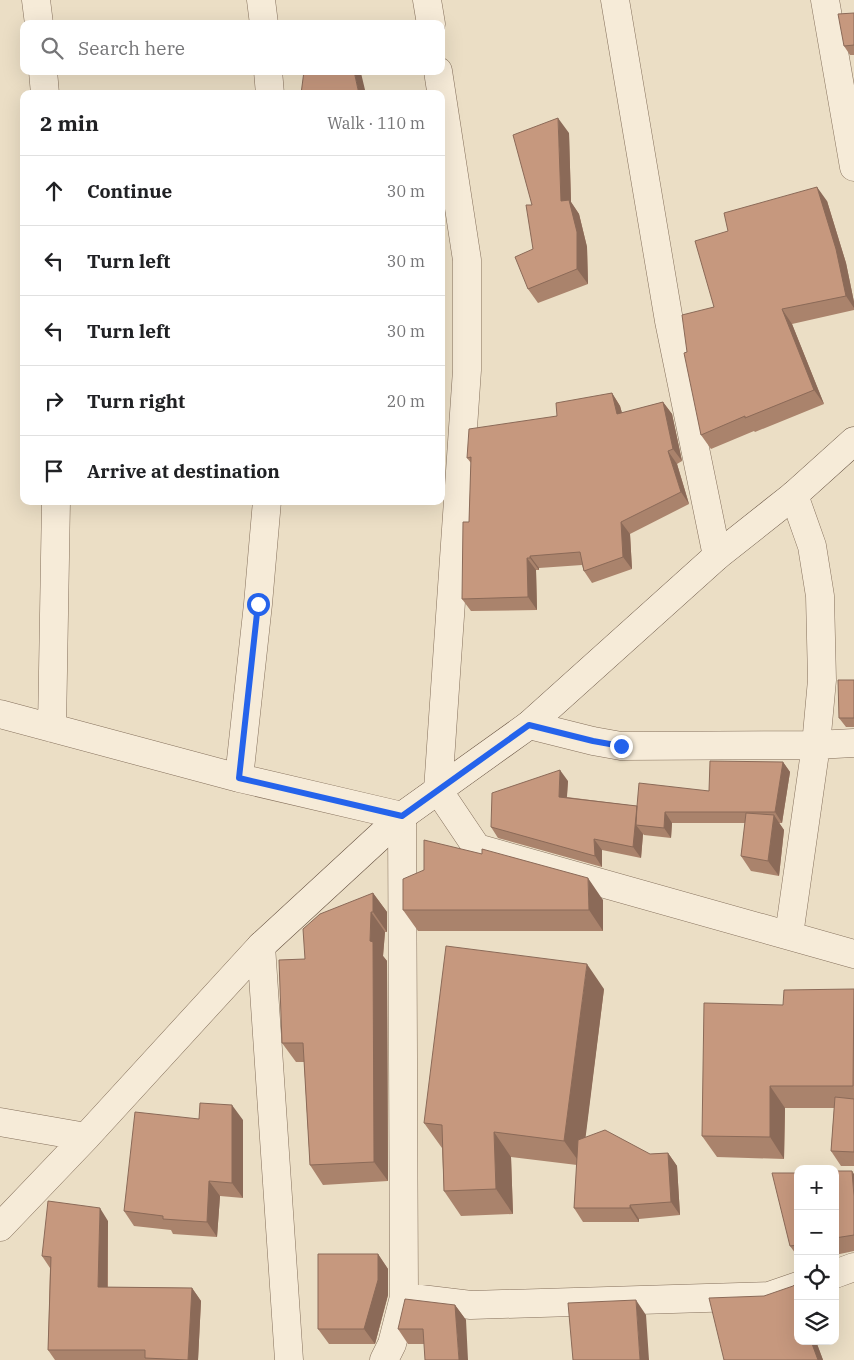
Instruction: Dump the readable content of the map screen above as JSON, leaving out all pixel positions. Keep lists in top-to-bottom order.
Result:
{
  "page": {
    "search": "Search here",
    "heading": ["2 min", "Walk · 110 m"],
    "list": [
      ["Continue", "30 m"],
      ["Turn left", "30 m"],
      ["Turn left", "30 m"],
      ["Turn right", "20 m"],
      "Arrive at destination"
    ],
    "map_buttons": ["+", "−"]
  }
}
